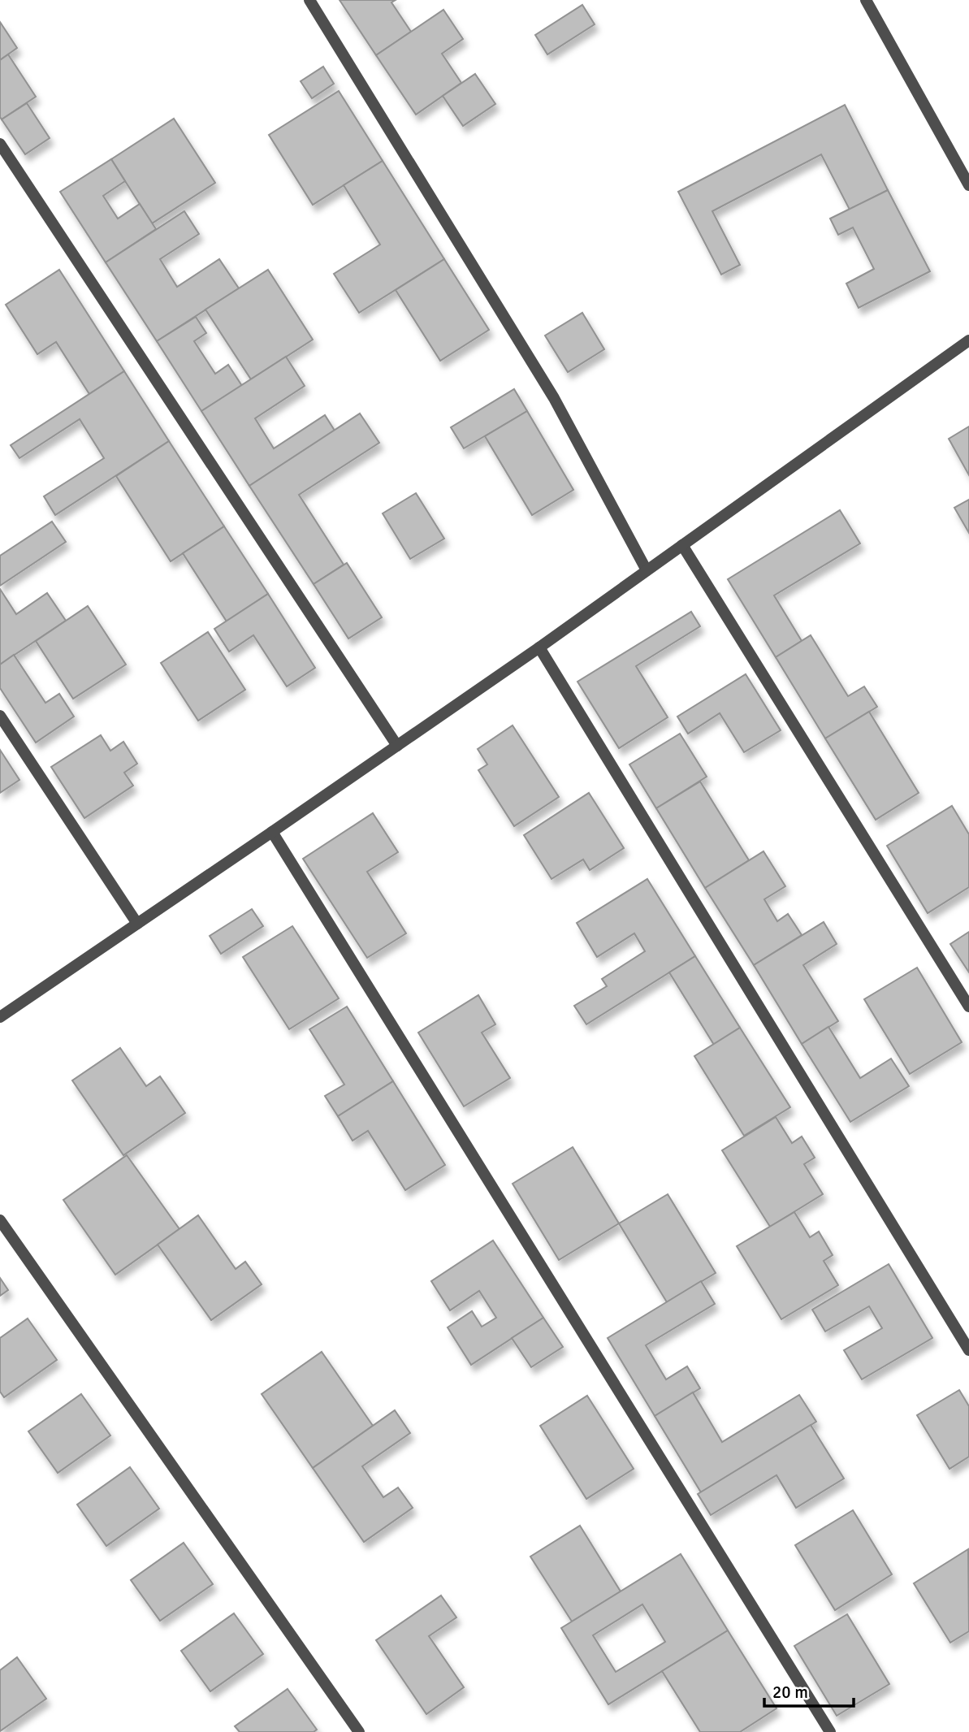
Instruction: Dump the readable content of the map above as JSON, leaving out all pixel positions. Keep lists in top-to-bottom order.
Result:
{
  "scale_bar": "20 m"
}
